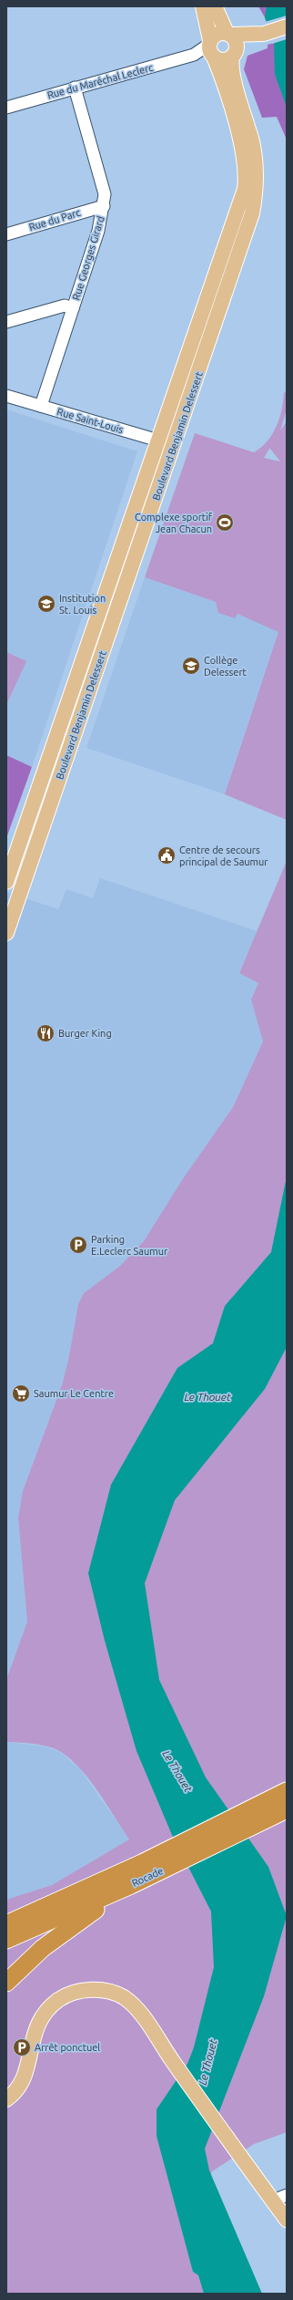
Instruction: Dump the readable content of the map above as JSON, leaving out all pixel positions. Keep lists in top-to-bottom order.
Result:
{
  "streets": {
    "highway": ["Rocade"],
    "main road": ["Boulevard Benjamin Delessert"],
    "street": [
      "Rue du Maréchal Leclerc",
      "Rue du Parc",
      "Rue Georges Girard",
      "Rue Saint-Louis"
    ]
  },
  "crossings": [
    ["Rue du Maréchal Leclerc", "Rue Georges Girard"],
    ["Rue du Maréchal Leclerc", "Boulevard Benjamin Delessert"],
    ["Rue du Parc", "Rue Georges Girard"],
    ["Rue Georges Girard", "Rue Saint-Louis"],
    ["Rue Saint-Louis", "Boulevard Benjamin Delessert"]
  ],
  "water": ["Le Thouet"],
  "places": {
    "sports": ["Complexe sportif Jean Chacun"],
    "school or university": ["Institution St. Louis", "Collège Delessert"],
    "public building": ["Centre de secours principal de Saumur"],
    "restaurant": ["Burger King"],
    "parking": ["Parking E.Leclerc Saumur", "Arrêt ponctuel"],
    "supermarket": ["Saumur Le Centre"]
  }
}
